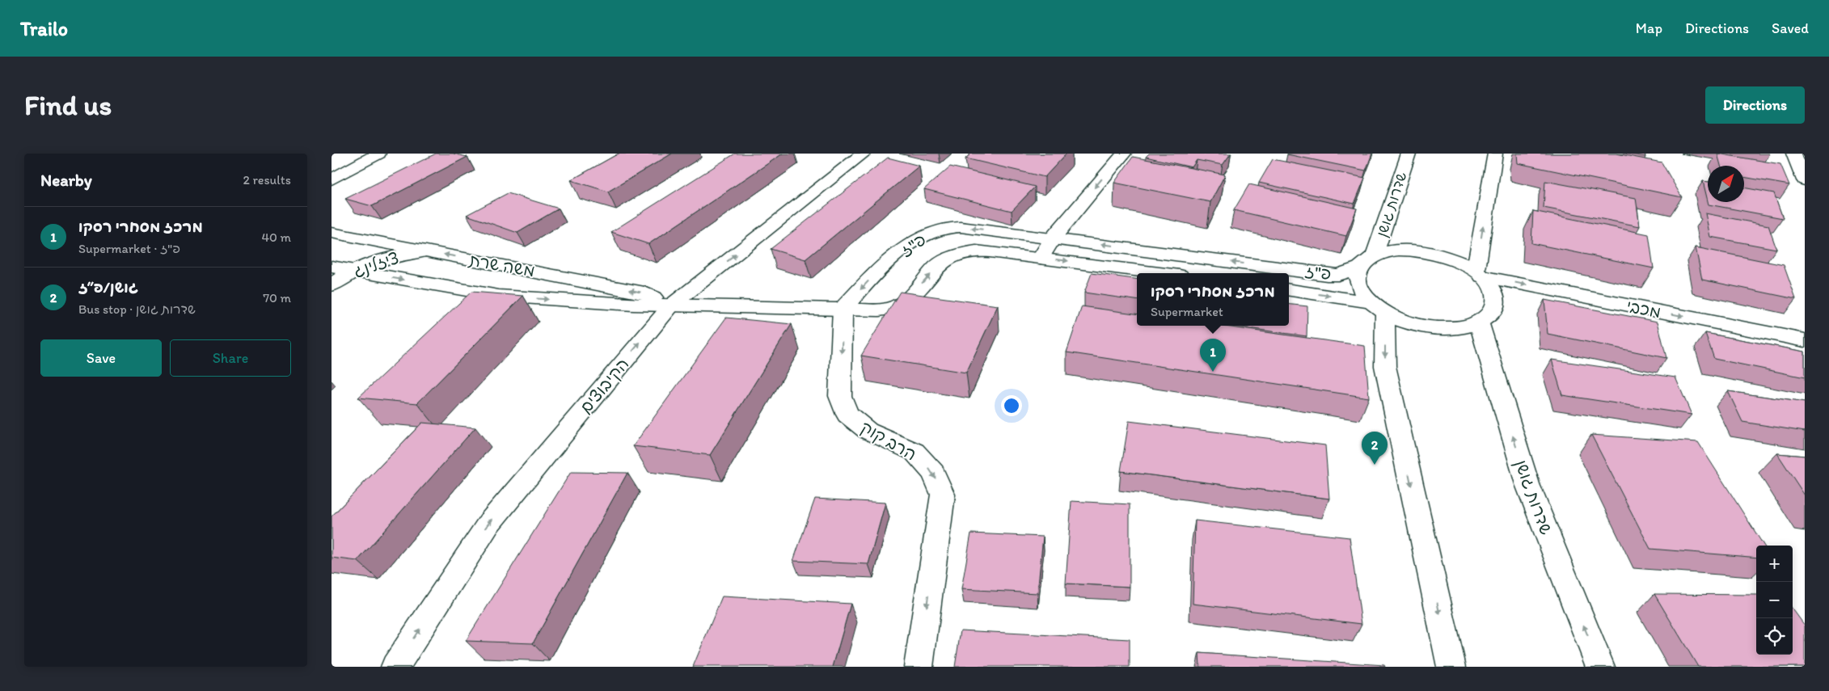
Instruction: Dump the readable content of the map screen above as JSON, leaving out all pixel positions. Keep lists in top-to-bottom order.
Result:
{
  "streets": {
    "street": [
      "שדרות גושן",
      "פ\"ז",
      "ציזלינג",
      "משה שרת",
      "מכבי",
      "הקיבוצים",
      "הרב קוק"
    ]
  },
  "crossings": [
    ["שדרות גושן", "פ\"ז"],
    ["פ\"ז", "משה שרת"],
    ["פ\"ז", "הרב קוק"],
    ["ציזלינג", "משה שרת"],
    ["משה שרת", "הקיבוצים"],
    ["משה שרת", "הרב קוק"]
  ],
  "one_way": ["מכבי", "הקיבוצים", "הרב קוק"],
  "north": "top right",
  "page": {
    "header": "Trailo",
    "nav": ["Map", "Directions", "Saved"],
    "buttons": [
      "Directions",
      ["Save", "Share"]
    ],
    "title": "Find us",
    "heading": ["Nearby", "2 results"],
    "list": [
      {
        "mark": "1",
        "name": "מרכז מסחרי רסקו",
        "note": "Supermarket · פ\"ז",
        "value": "40 m"
      },
      {
        "mark": "2",
        "name": "גושן/פ״ז",
        "note": "Bus stop · שדרות גושן",
        "value": "70 m"
      }
    ],
    "popup": ["מרכז מסחרי רסקו", "Supermarket"],
    "pins": ["1", "2"],
    "map_buttons": ["+", "−"]
  }
}
